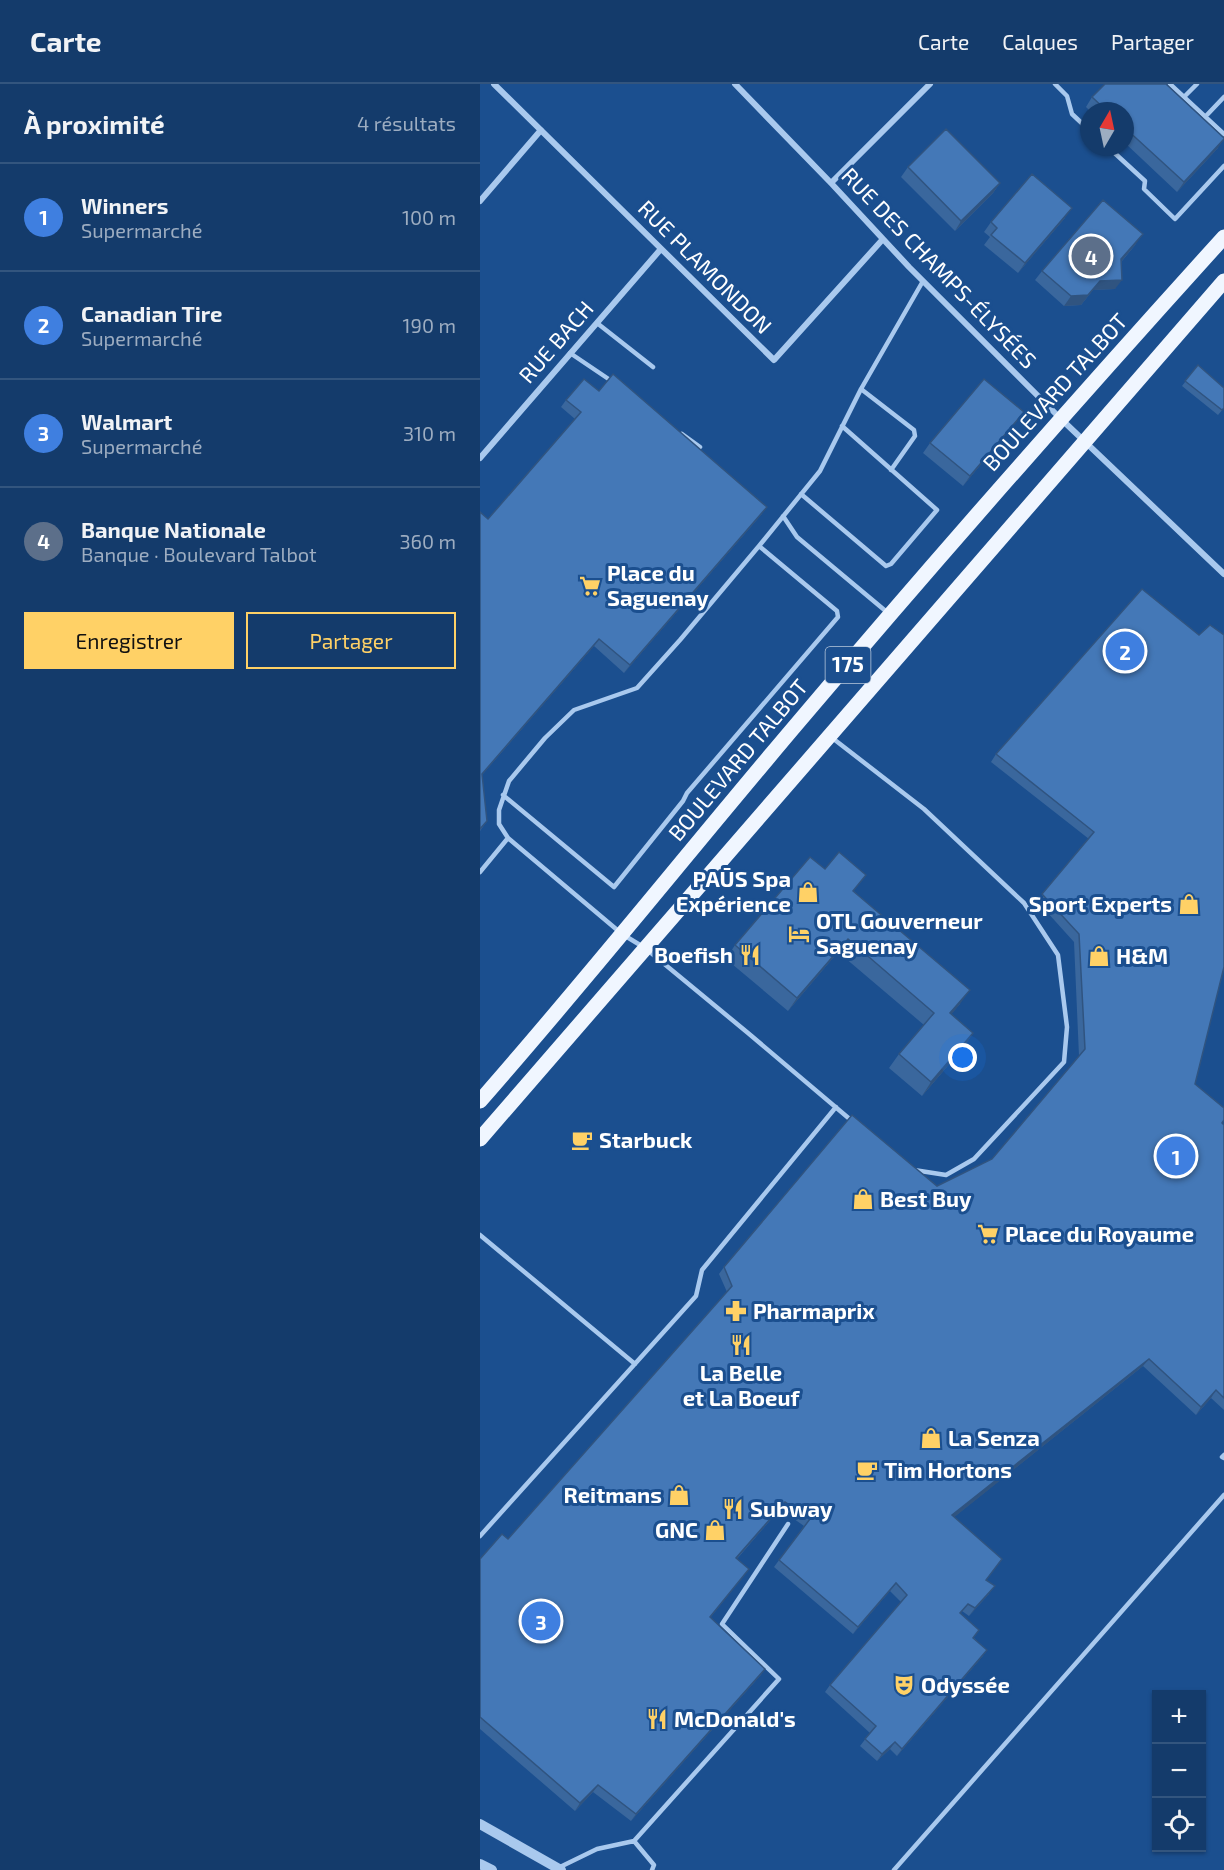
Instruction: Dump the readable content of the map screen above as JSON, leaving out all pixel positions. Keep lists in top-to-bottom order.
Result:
{
  "streets": {
    "main road": ["BOULEVARD TALBOT", "175"],
    "street": ["RUE PLAMONDON", "RUE DES CHAMPS-ÉLYSÉES", "RUE BACH"]
  },
  "crossings": [
    ["RUE PLAMONDON", "RUE DES CHAMPS-ÉLYSÉES"],
    ["RUE PLAMONDON", "RUE BACH"],
    ["RUE DES CHAMPS-ÉLYSÉES", "BOULEVARD TALBOT"],
    ["RUE DES CHAMPS-ÉLYSÉES", "175"]
  ],
  "places": {
    "supermarket": ["Place du Saguenay", "Place du Royaume"],
    "shop": [
      "PAŪS Spa Expérience",
      "Sport Experts",
      "H&M",
      "Best Buy",
      "La Senza",
      "Reitmans",
      "GNC"
    ],
    "hotel": ["OTL Gouverneur Saguenay"],
    "restaurant": [
      "Boefish",
      "La Belle et La Boeuf",
      "Subway",
      "McDonald's"
    ],
    "cafe": ["Starbuck", "Tim Hortons"],
    "pharmacy": ["Pharmaprix"],
    "theatre": ["Odyssée"]
  },
  "north": "top",
  "page": {
    "header": "Carte",
    "nav": ["Carte", "Calques", "Partager"],
    "heading": ["À proximité", "4 résultats"],
    "list": [
      {
        "mark": "1",
        "name": "Winners",
        "note": "Supermarché",
        "value": "100 m"
      },
      {
        "mark": "2",
        "name": "Canadian Tire",
        "note": "Supermarché",
        "value": "190 m"
      },
      {
        "mark": "3",
        "name": "Walmart",
        "note": "Supermarché",
        "value": "310 m"
      },
      {
        "mark": "4",
        "name": "Banque Nationale",
        "note": "Banque · Boulevard Talbot",
        "value": "360 m"
      }
    ],
    "pins": [
      "4",
      "2",
      "1",
      "3"
    ],
    "buttons": ["Enregistrer", "Partager"],
    "map_buttons": ["+", "−"]
  }
}
